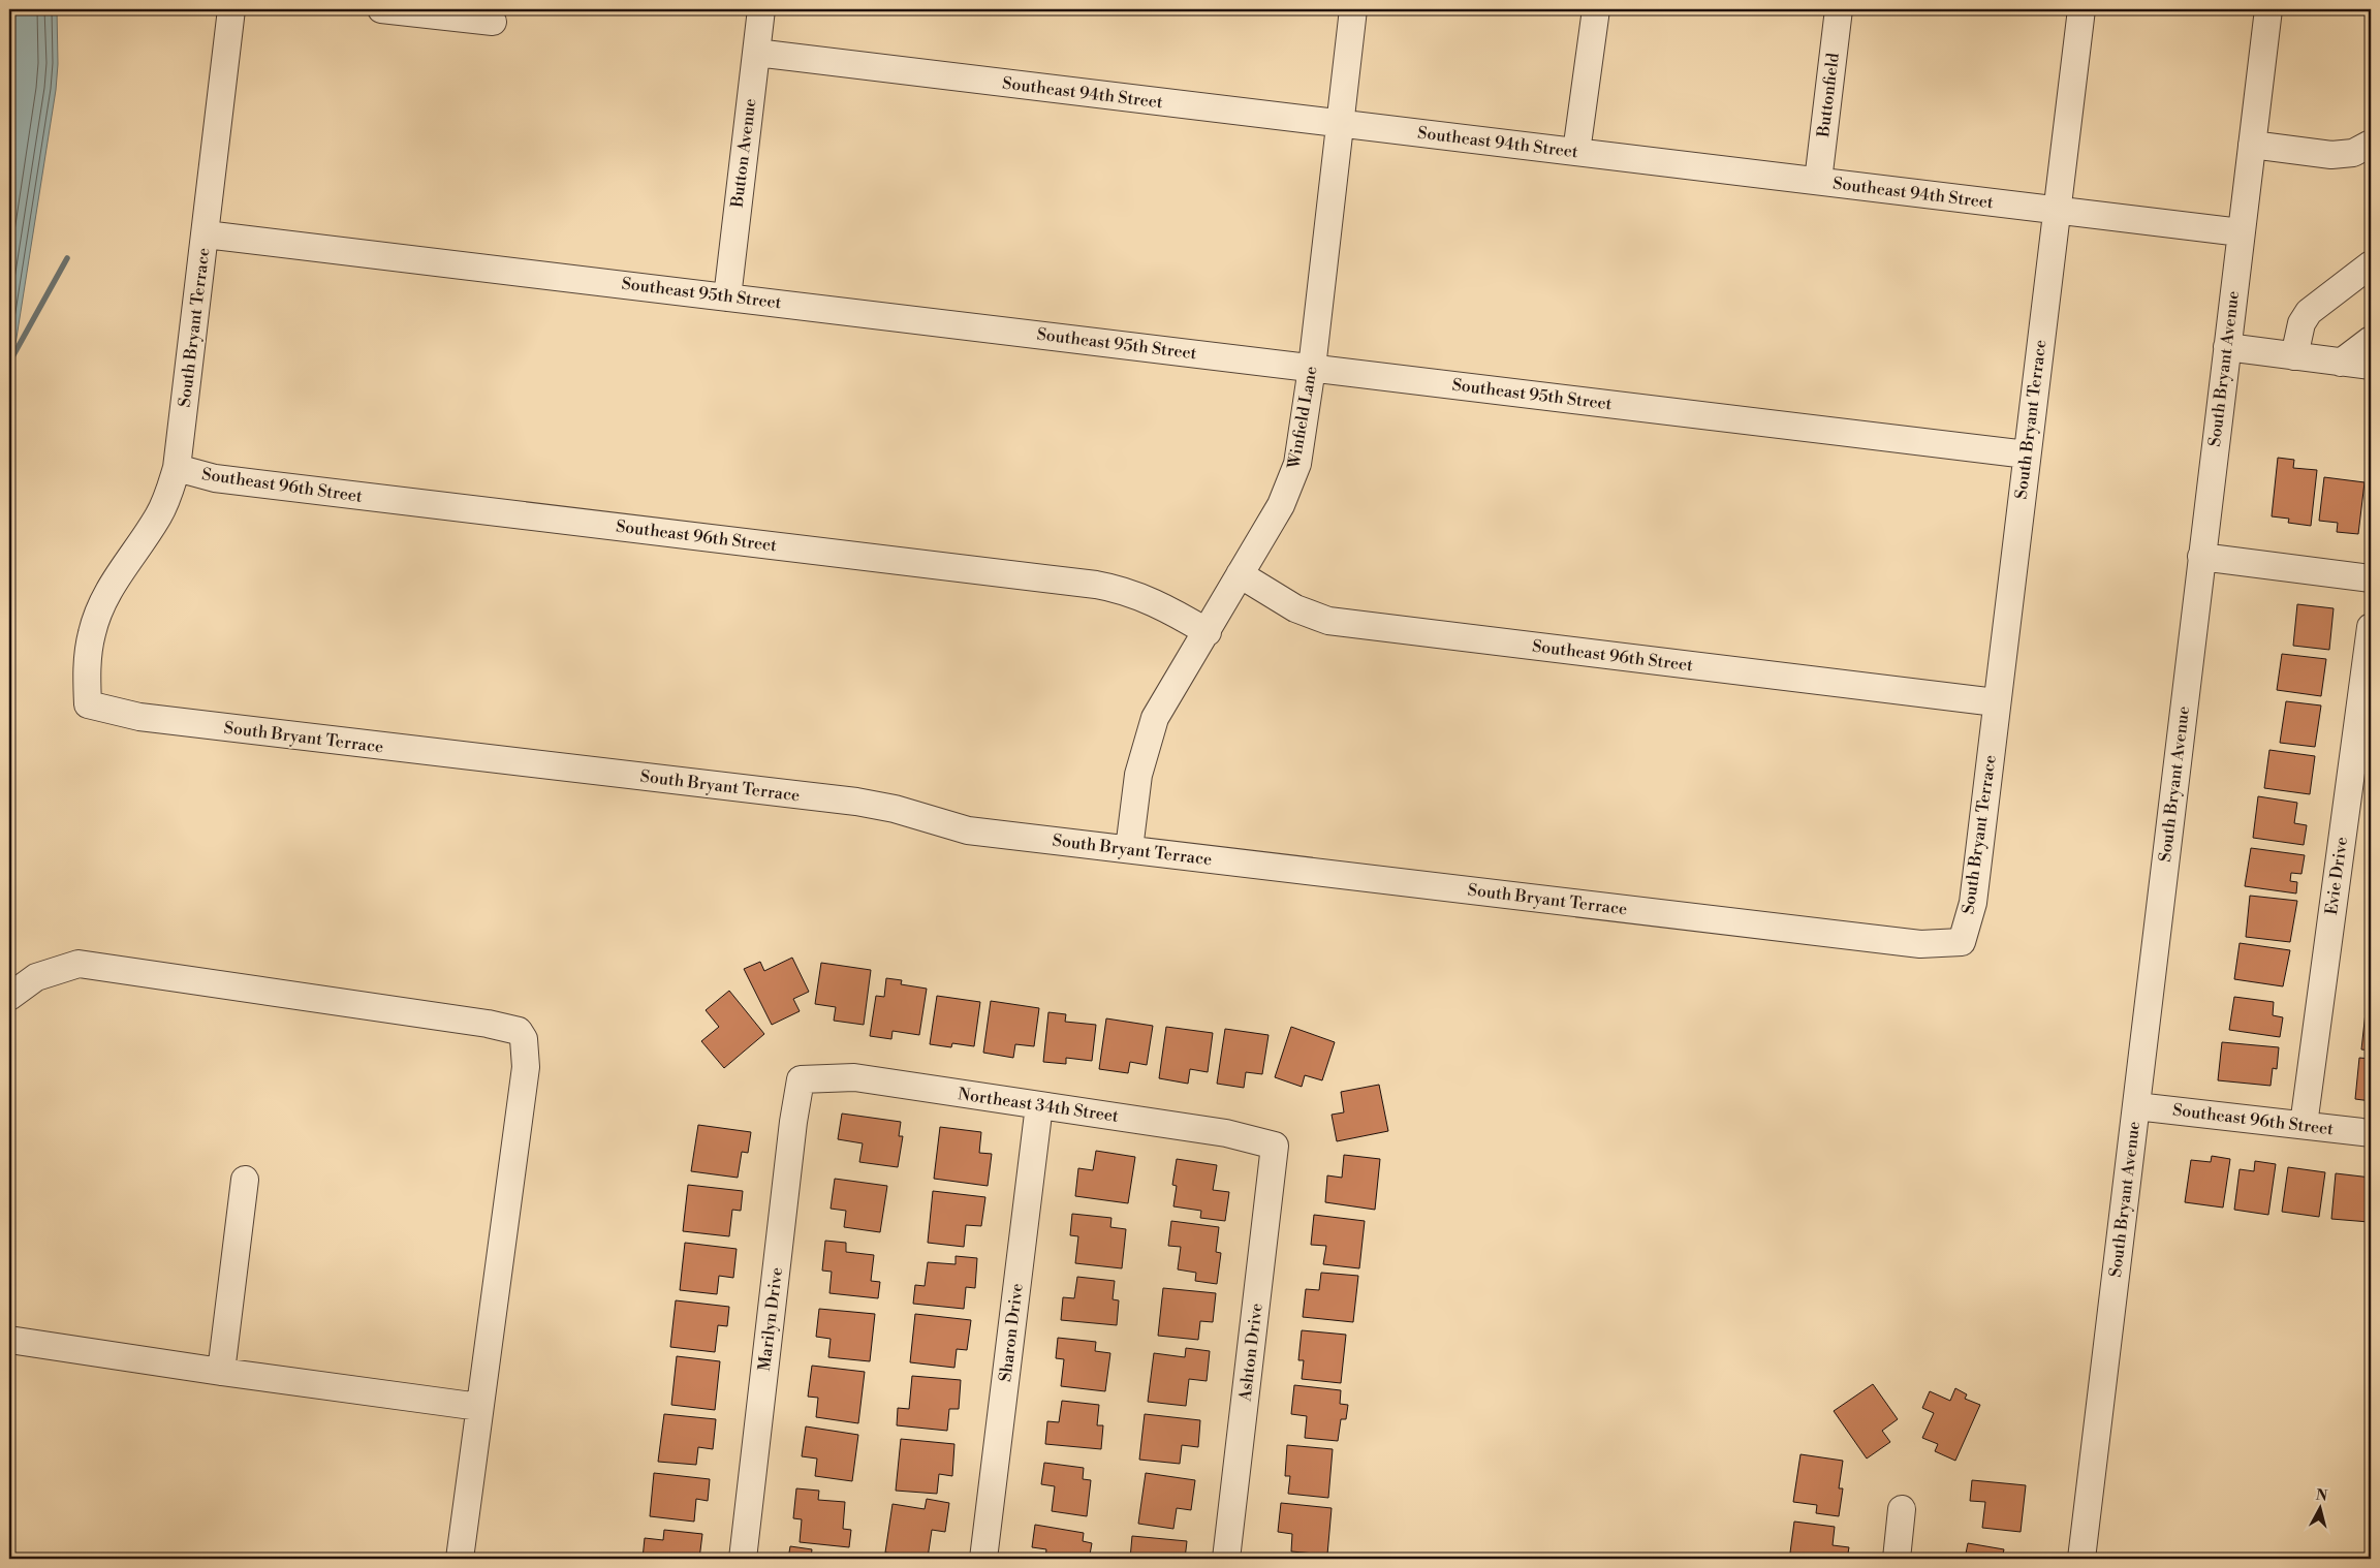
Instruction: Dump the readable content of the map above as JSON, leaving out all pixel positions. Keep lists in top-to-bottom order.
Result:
{
  "streets": {
    "street": [
      "Southeast 94th Street",
      "Buttonfield",
      "Button Avenue",
      "Southeast 95th Street",
      "South Bryant Terrace",
      "South Bryant Avenue",
      "Winfield Lane",
      "Southeast 96th Street",
      "Evie Drive",
      "Northeast 34th Street",
      "Marilyn Drive",
      "Sharon Drive",
      "Ashton Drive"
    ]
  },
  "crossings": [
    ["Southeast 94th Street", "Buttonfield"],
    ["Southeast 94th Street", "Button Avenue"],
    ["Southeast 94th Street", "South Bryant Terrace"],
    ["Southeast 94th Street", "South Bryant Avenue"],
    ["Southeast 94th Street", "Winfield Lane"],
    ["Button Avenue", "Southeast 95th Street"],
    ["Southeast 95th Street", "South Bryant Terrace"],
    ["Southeast 95th Street", "Winfield Lane"],
    ["South Bryant Terrace", "Winfield Lane"],
    ["South Bryant Terrace", "Southeast 96th Street"],
    ["South Bryant Avenue", "Southeast 96th Street"],
    ["Winfield Lane", "Southeast 96th Street"],
    ["Southeast 96th Street", "Evie Drive"],
    ["Northeast 34th Street", "Marilyn Drive"],
    ["Northeast 34th Street", "Sharon Drive"],
    ["Northeast 34th Street", "Ashton Drive"]
  ],
  "north": "top"
}
